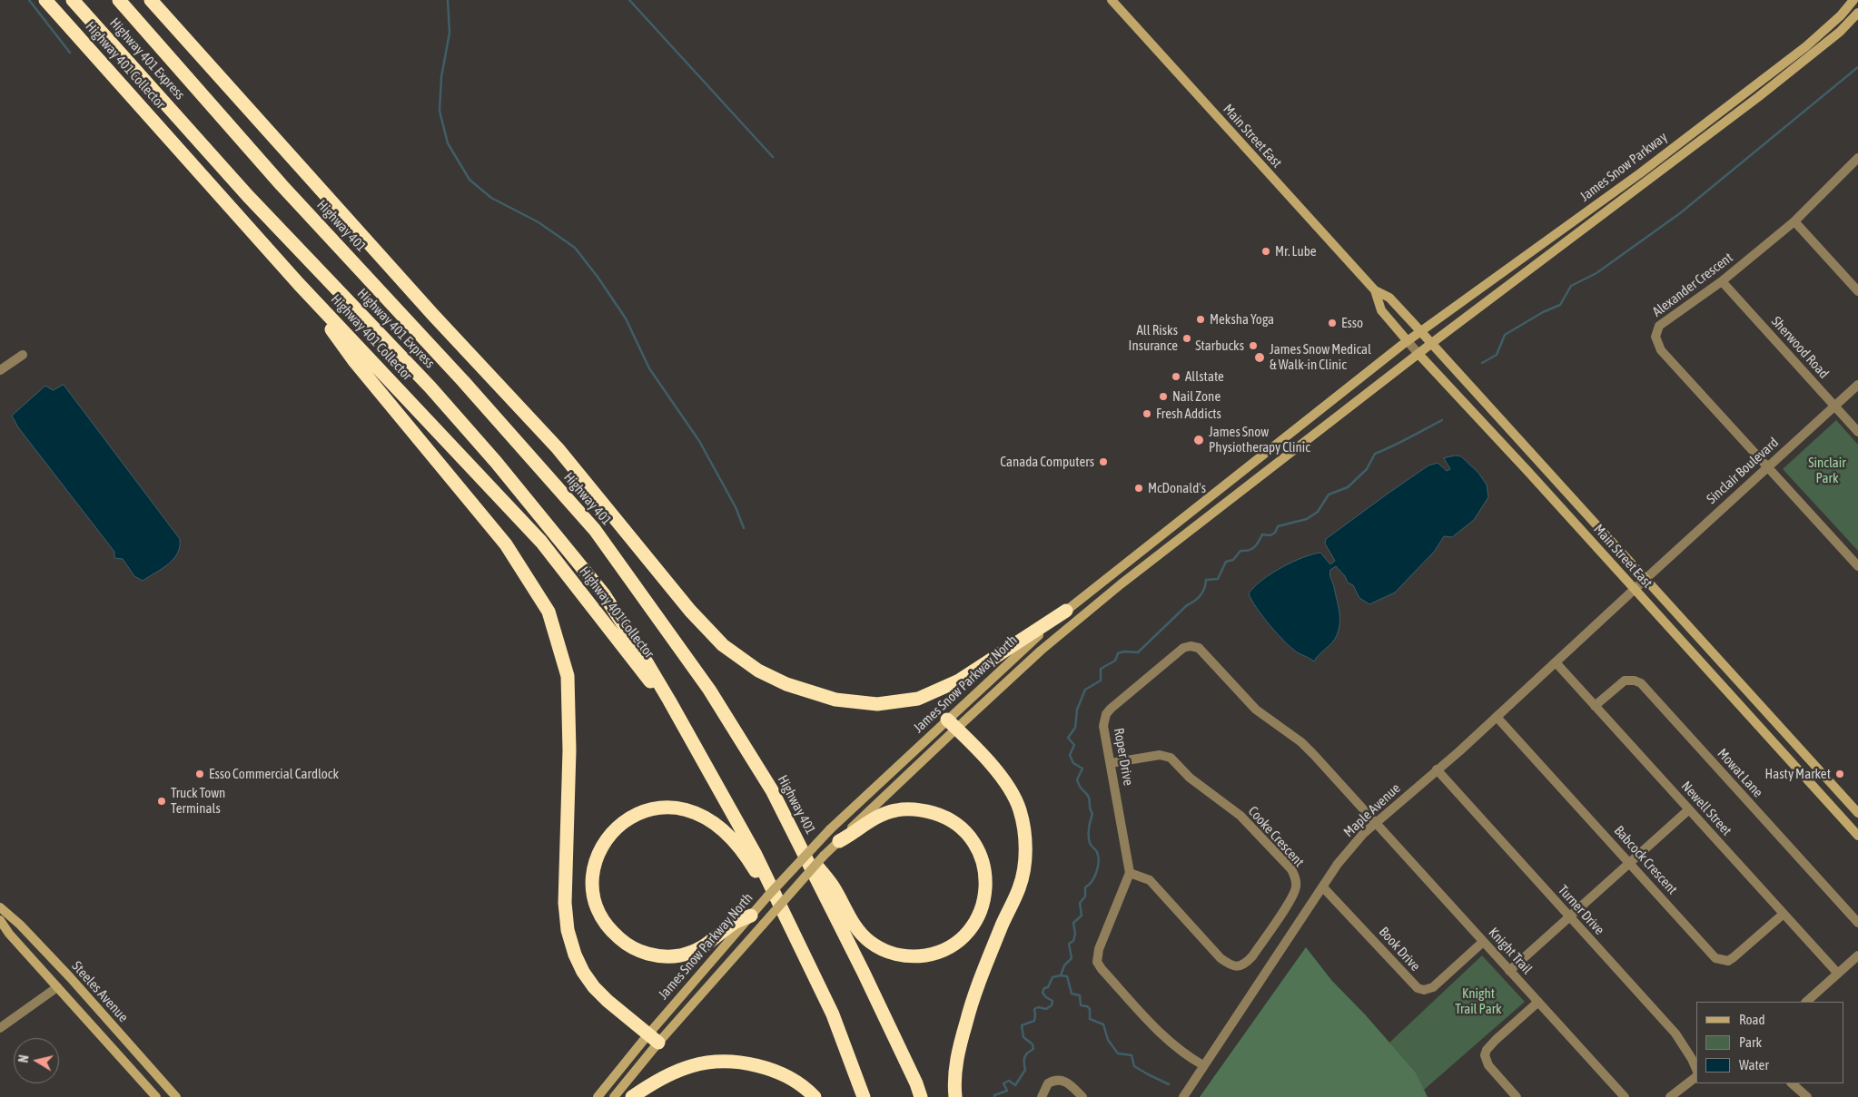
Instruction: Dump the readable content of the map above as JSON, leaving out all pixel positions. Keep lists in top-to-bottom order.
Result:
{
  "streets": {
    "highway": ["Highway 401 Express", "Highway 401 Collector", "Highway 401"],
    "main road": [
      "Main Street East",
      "James Snow Parkway",
      "James Snow Parkway North",
      "Steeles Avenue"
    ],
    "street": [
      "Alexander Crescent",
      "Sherwood Road",
      "Sinclair Boulevard",
      "Roper Drive",
      "Mowat Lane",
      "Newell Street",
      "Maple Avenue",
      "Cooke Crescent",
      "Babcock Crescent",
      "Turner Drive",
      "Book Drive",
      "Knight Trail"
    ]
  },
  "crossings": [
    ["Highway 401 Express", "Highway 401 Collector"],
    ["Main Street East", "James Snow Parkway"],
    ["Main Street East", "Sinclair Boulevard"],
    ["Main Street East", "James Snow Parkway North"],
    ["Main Street East", "Maple Avenue"],
    ["James Snow Parkway", "James Snow Parkway North"],
    ["Alexander Crescent", "Sherwood Road"],
    ["Alexander Crescent", "Sinclair Boulevard"],
    ["Sherwood Road", "Sinclair Boulevard"],
    ["Sinclair Boulevard", "Maple Avenue"],
    ["Roper Drive", "Maple Avenue"],
    ["Roper Drive", "Cooke Crescent"],
    ["Roper Drive", "Knight Trail"],
    ["Mowat Lane", "Newell Street"],
    ["Newell Street", "Maple Avenue"],
    ["Newell Street", "Babcock Crescent"],
    ["Maple Avenue", "Babcock Crescent"],
    ["Maple Avenue", "Turner Drive"],
    ["Maple Avenue", "Book Drive"],
    ["Maple Avenue", "Knight Trail"],
    ["Book Drive", "Knight Trail"]
  ],
  "parks": ["Sinclair Park", "Knight Trail Park"],
  "places": [
    "Mr. Lube",
    "Meksha Yoga",
    "Esso",
    "All Risks Insurance",
    "Starbucks",
    "James Snow Medical & Walk-in Clinic",
    "Allstate",
    "Nail Zone",
    "Fresh Addicts",
    "James Snow Physiotherapy Clinic",
    "Canada Computers",
    "McDonald's",
    "Esso Commercial Cardlock",
    "Hasty Market",
    "Truck Town Terminals"
  ],
  "legend": ["Road", "Park", "Water"],
  "north": "left"
}
